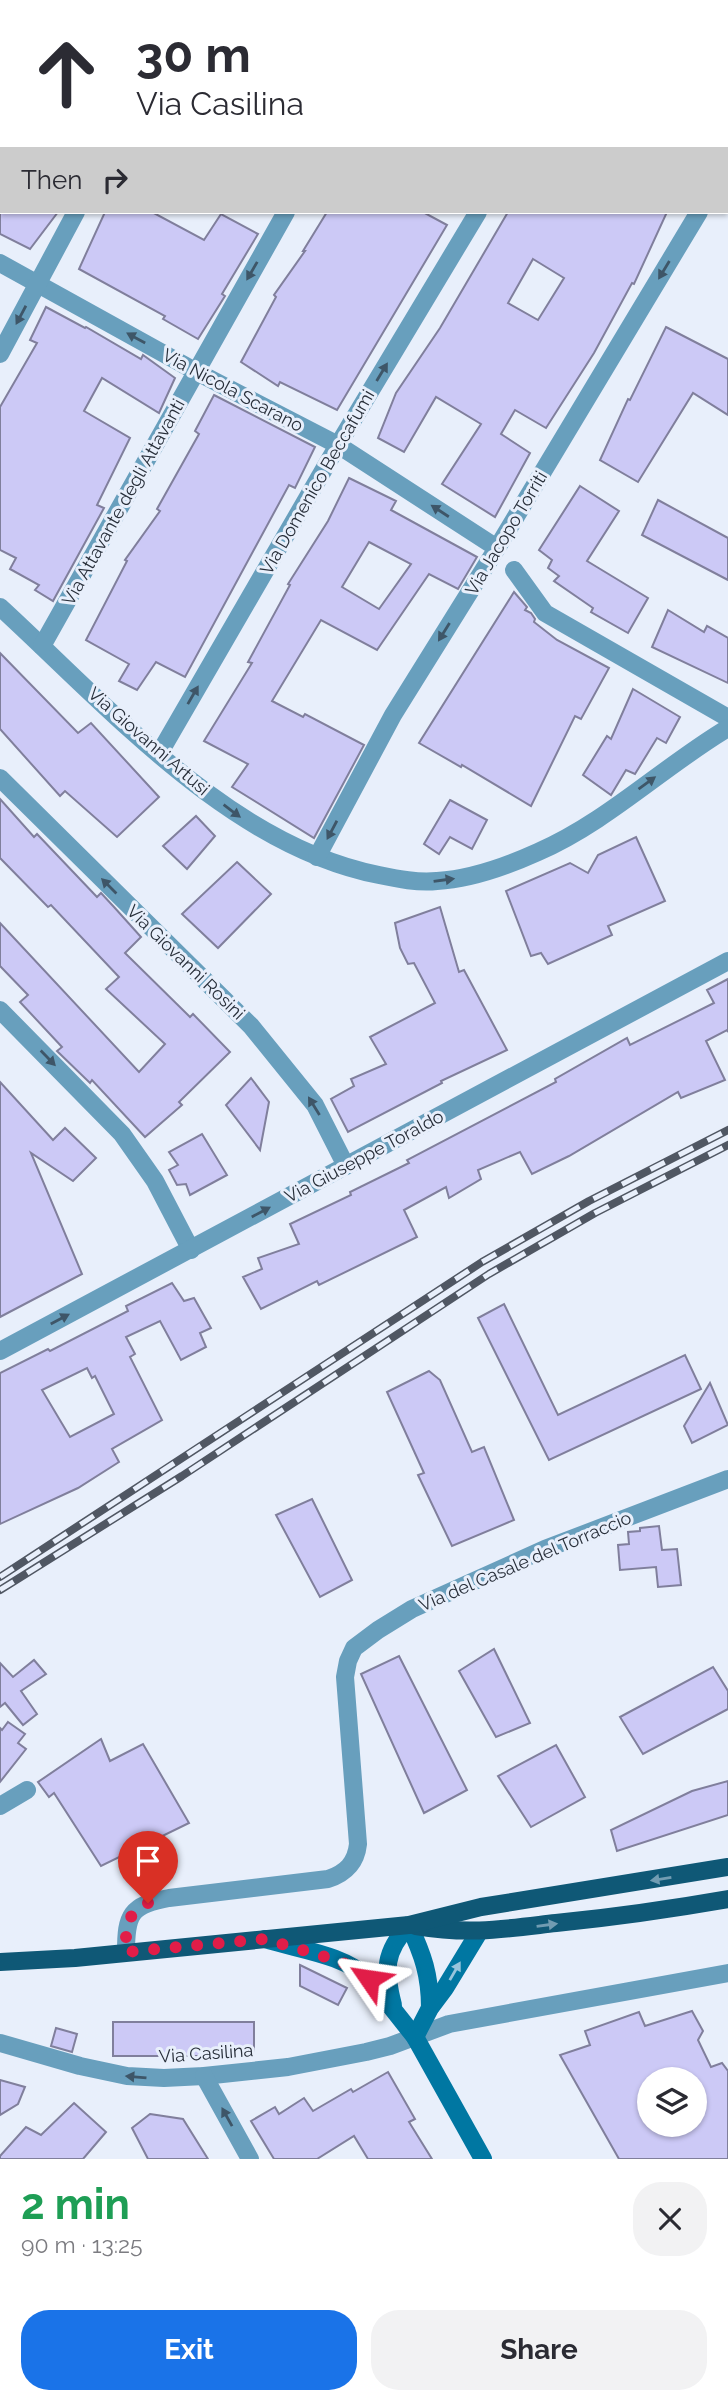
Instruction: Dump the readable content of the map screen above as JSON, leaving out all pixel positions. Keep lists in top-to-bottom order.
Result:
{
  "streets": {
    "street": [
      "Via Nicola Scarano",
      "Via Domenico Beccafumi",
      "Via Attavante degli Attavanti",
      "Via Jacopo Torriti",
      "Via Giovanni Artusi",
      "Via Giovanni Rosini",
      "Via Giuseppe Toraldo",
      "Via del Casale del Torraccio",
      "Via Casilina"
    ]
  },
  "crossings": [
    ["Via Nicola Scarano", "Via Domenico Beccafumi"],
    ["Via Nicola Scarano", "Via Attavante degli Attavanti"],
    ["Via Nicola Scarano", "Via Jacopo Torriti"],
    ["Via Domenico Beccafumi", "Via Giovanni Artusi"],
    ["Via Attavante degli Attavanti", "Via Giovanni Artusi"],
    ["Via Jacopo Torriti", "Via Giovanni Artusi"],
    ["Via Giovanni Rosini", "Via Giuseppe Toraldo"]
  ],
  "one_way": [
    "Via Nicola Scarano",
    "Via Domenico Beccafumi",
    "Via Attavante degli Attavanti",
    "Via Jacopo Torriti",
    "Via Giovanni Artusi",
    "Via Giovanni Rosini",
    "Via Giuseppe Toraldo"
  ],
  "page": {
    "turn": ["30 m", "Via Casilina"],
    "then": "Then",
    "heading": ["2 min", "90 m · 13:25"],
    "buttons": ["Exit", "Share"]
  }
}
